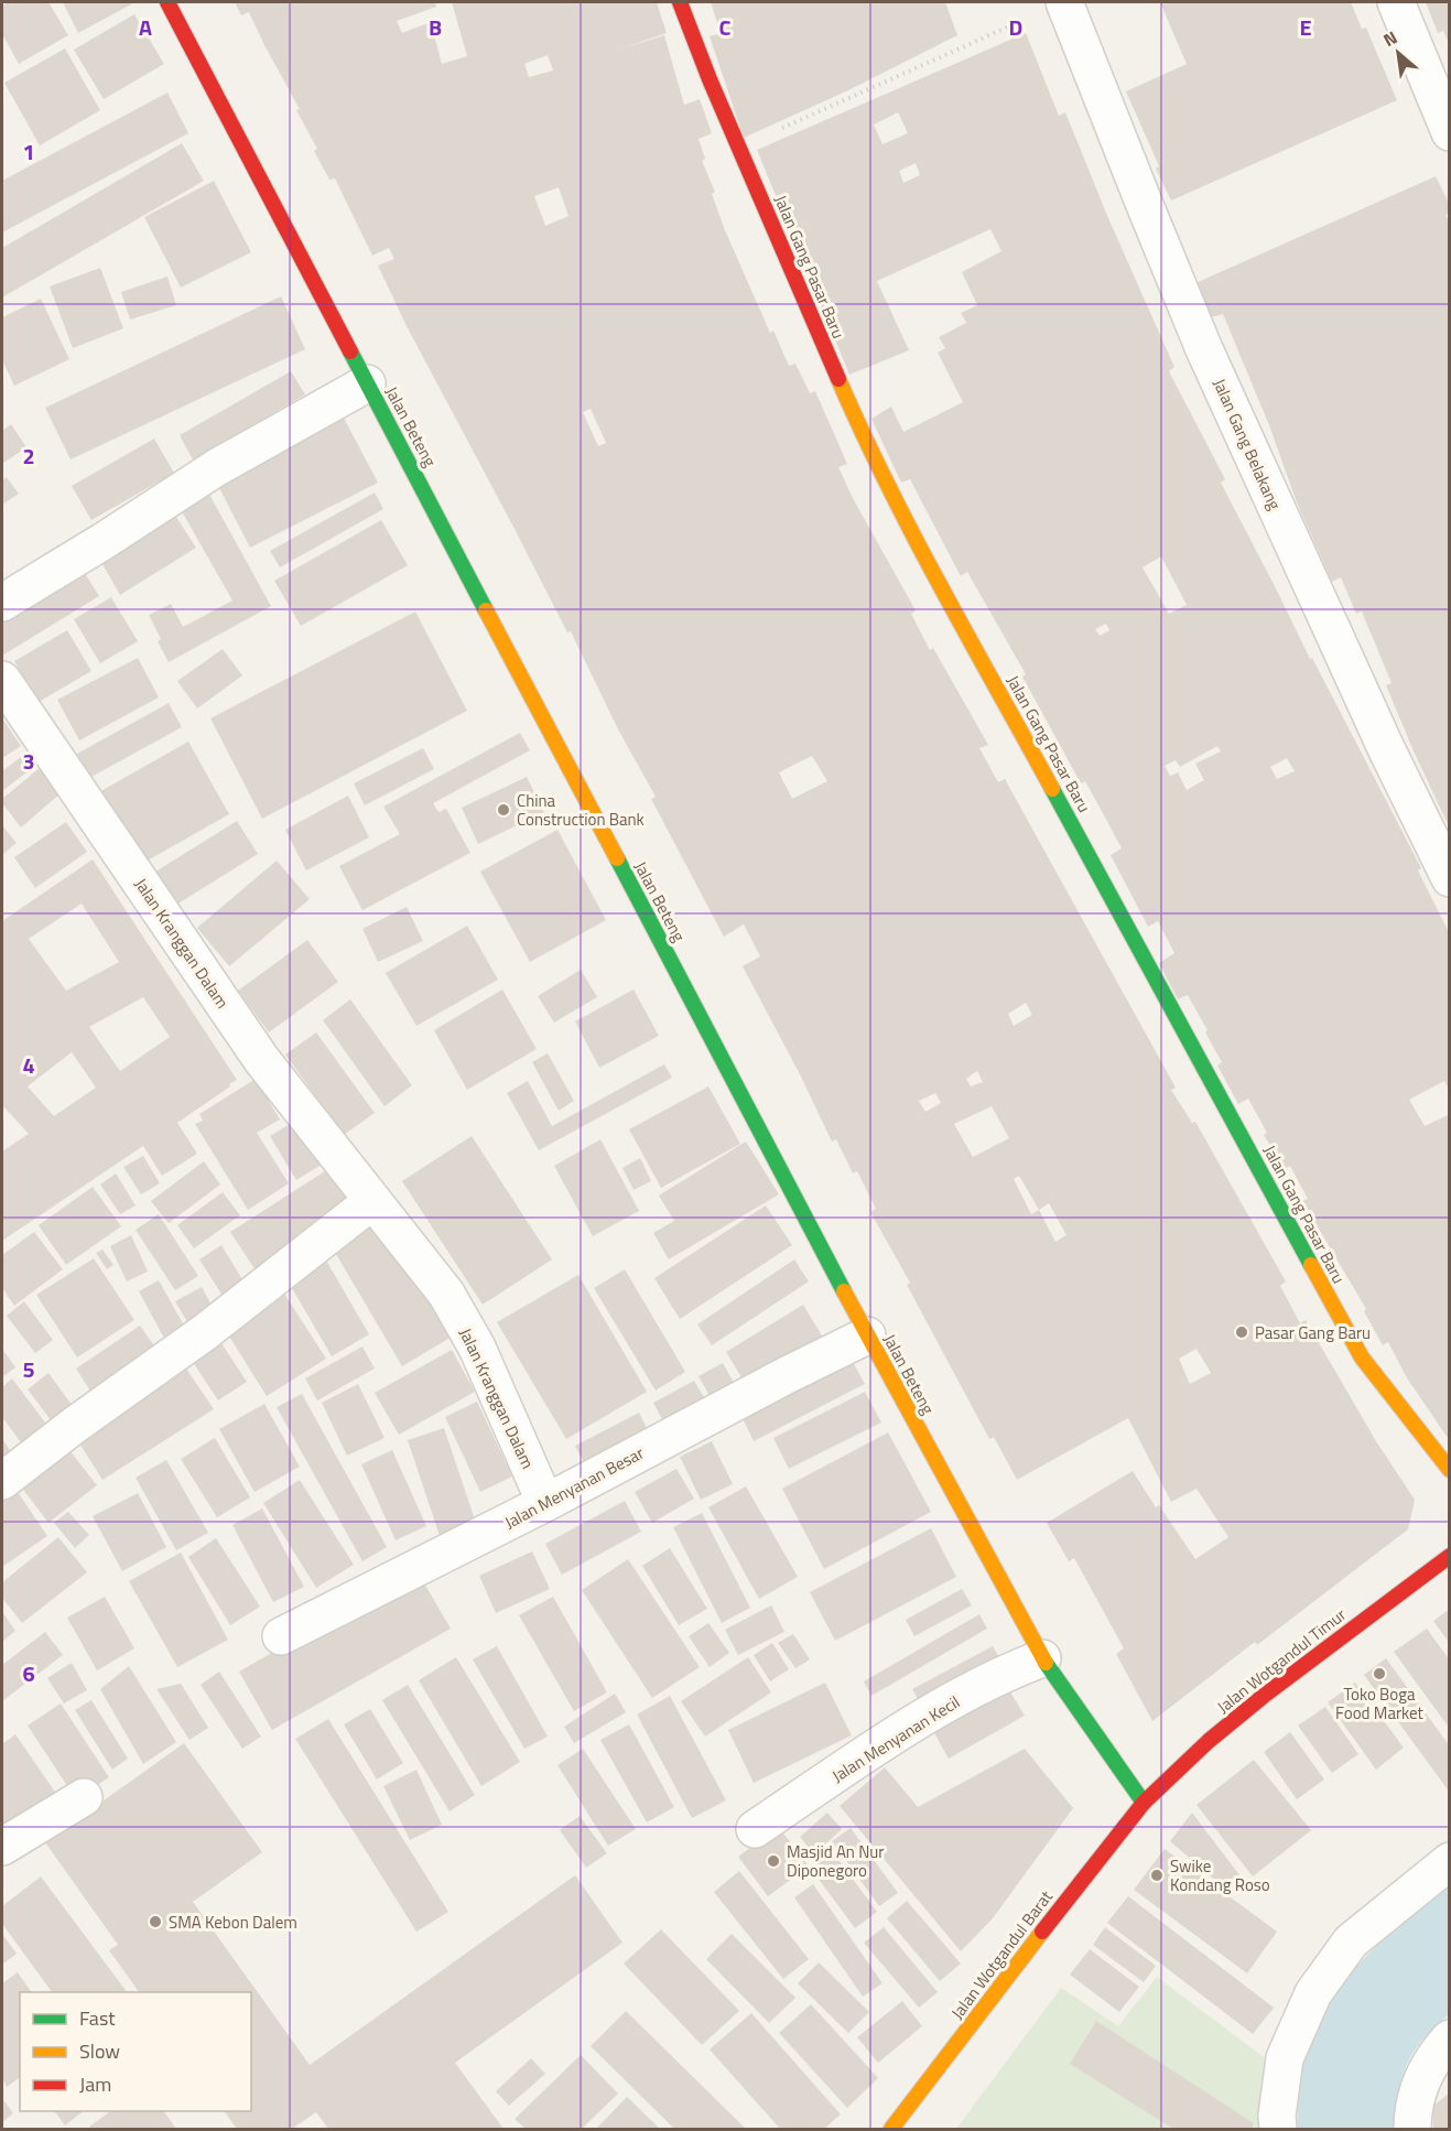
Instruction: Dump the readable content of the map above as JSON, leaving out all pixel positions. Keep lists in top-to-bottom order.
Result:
{
  "streets": {
    "street": [
      "Jalan Gang Pasar Baru",
      "Jalan Beteng",
      "Jalan Gang Belakang",
      "Jalan Kranggan Dalam",
      "Jalan Menyanan Besar",
      "Jalan Wotgandul Timur",
      "Jalan Menyanan Kecil",
      "Jalan Wotgandul Barat"
    ]
  },
  "crossings": [
    ["Jalan Beteng", "Jalan Menyanan Besar"],
    ["Jalan Beteng", "Jalan Wotgandul Timur"],
    ["Jalan Beteng", "Jalan Menyanan Kecil"],
    ["Jalan Beteng", "Jalan Wotgandul Barat"],
    ["Jalan Kranggan Dalam", "Jalan Menyanan Besar"],
    ["Jalan Wotgandul Timur", "Jalan Wotgandul Barat"]
  ],
  "places": [
    "China Construction Bank",
    "Pasar Gang Baru",
    "Toko Boga Food Market",
    "Masjid An Nur Diponegoro",
    "Swike Kondang Roso",
    "SMA Kebon Dalem"
  ],
  "legend": ["Fast", "Slow", "Jam"],
  "north": "top left",
  "grid": {
    "columns": [
      "A",
      "B",
      "C",
      "D",
      "E"
    ],
    "rows": [
      "1",
      "2",
      "3",
      "4",
      "5",
      "6"
    ]
  }
}
